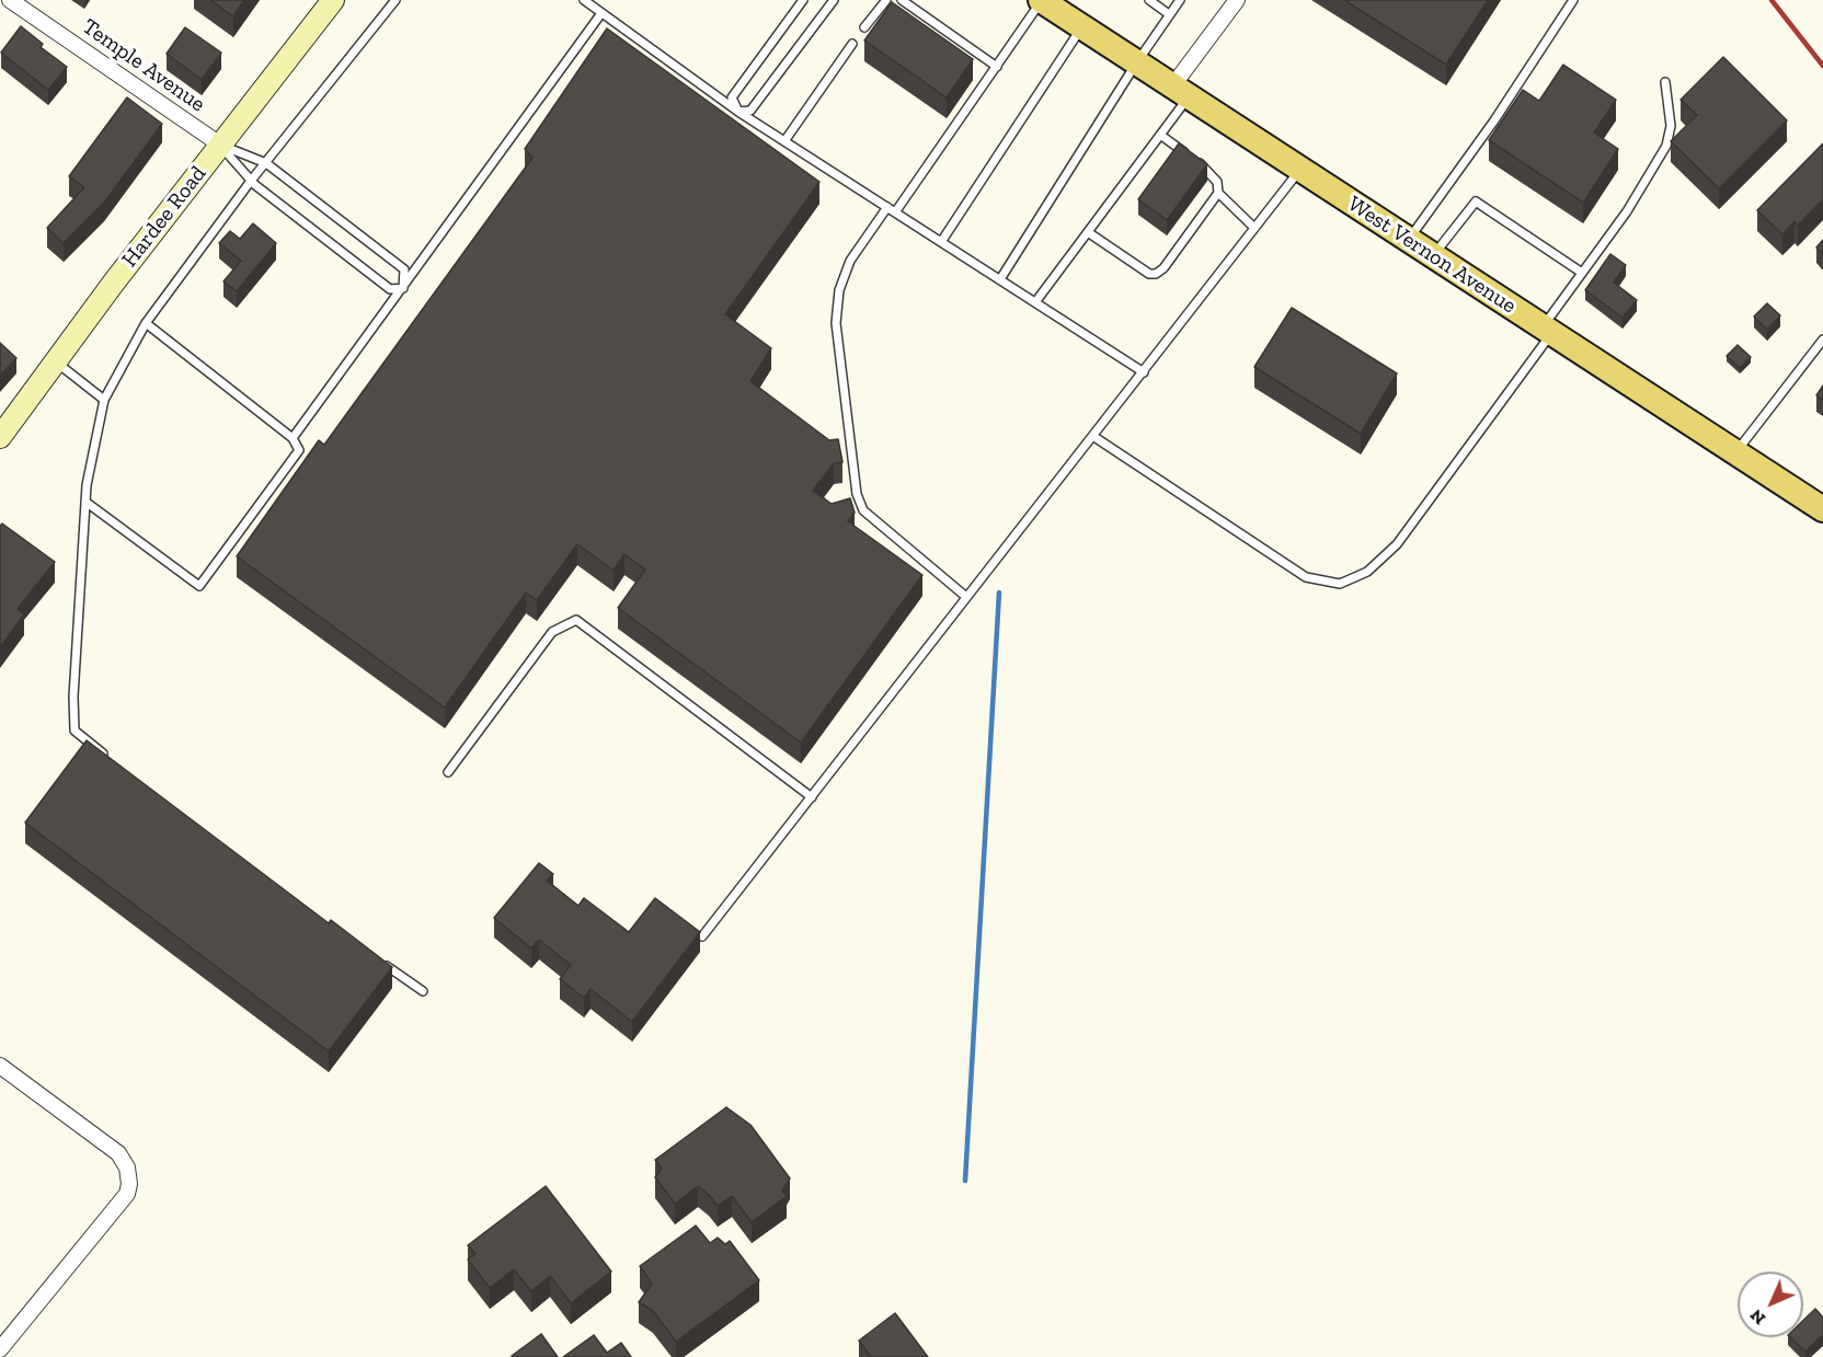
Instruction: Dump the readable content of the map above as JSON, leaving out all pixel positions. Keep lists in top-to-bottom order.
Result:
{
  "streets": {
    "main road": ["West Vernon Avenue"],
    "street": ["Temple Avenue", "Hardee Road"]
  },
  "crossings": [
    ["Temple Avenue", "Hardee Road"]
  ],
  "north": "bottom left"
}
